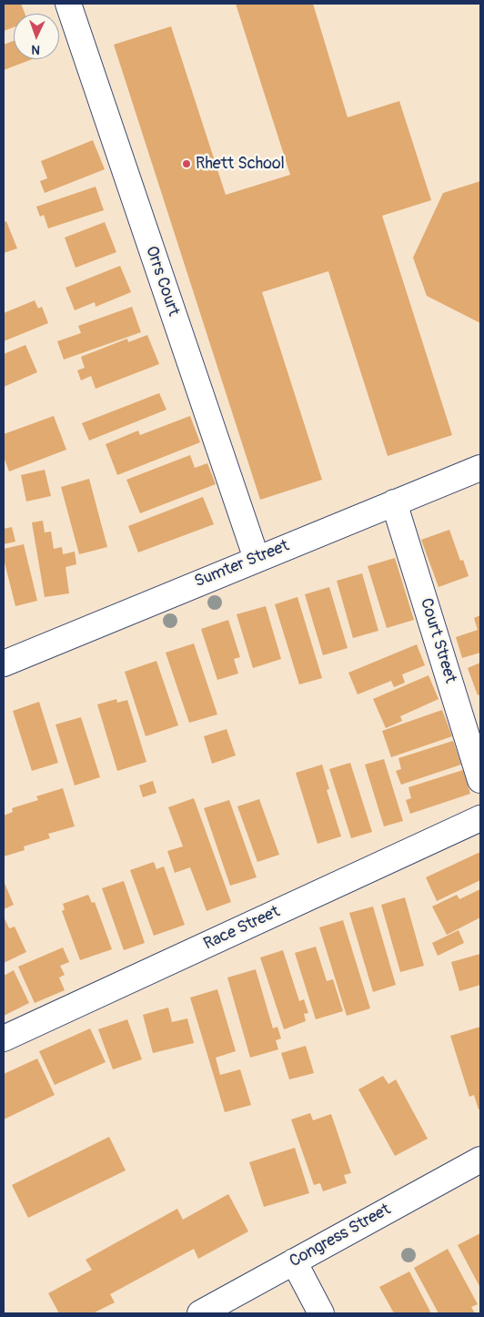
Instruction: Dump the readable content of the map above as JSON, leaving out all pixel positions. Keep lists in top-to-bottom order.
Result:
{
  "streets": {
    "street": [
      "Orrs Court",
      "Sumter Street",
      "Court Street",
      "Race Street",
      "Congress Street"
    ]
  },
  "crossings": [
    ["Orrs Court", "Sumter Street"],
    ["Sumter Street", "Court Street"]
  ],
  "places": ["Rhett School"],
  "north": "bottom"
}
